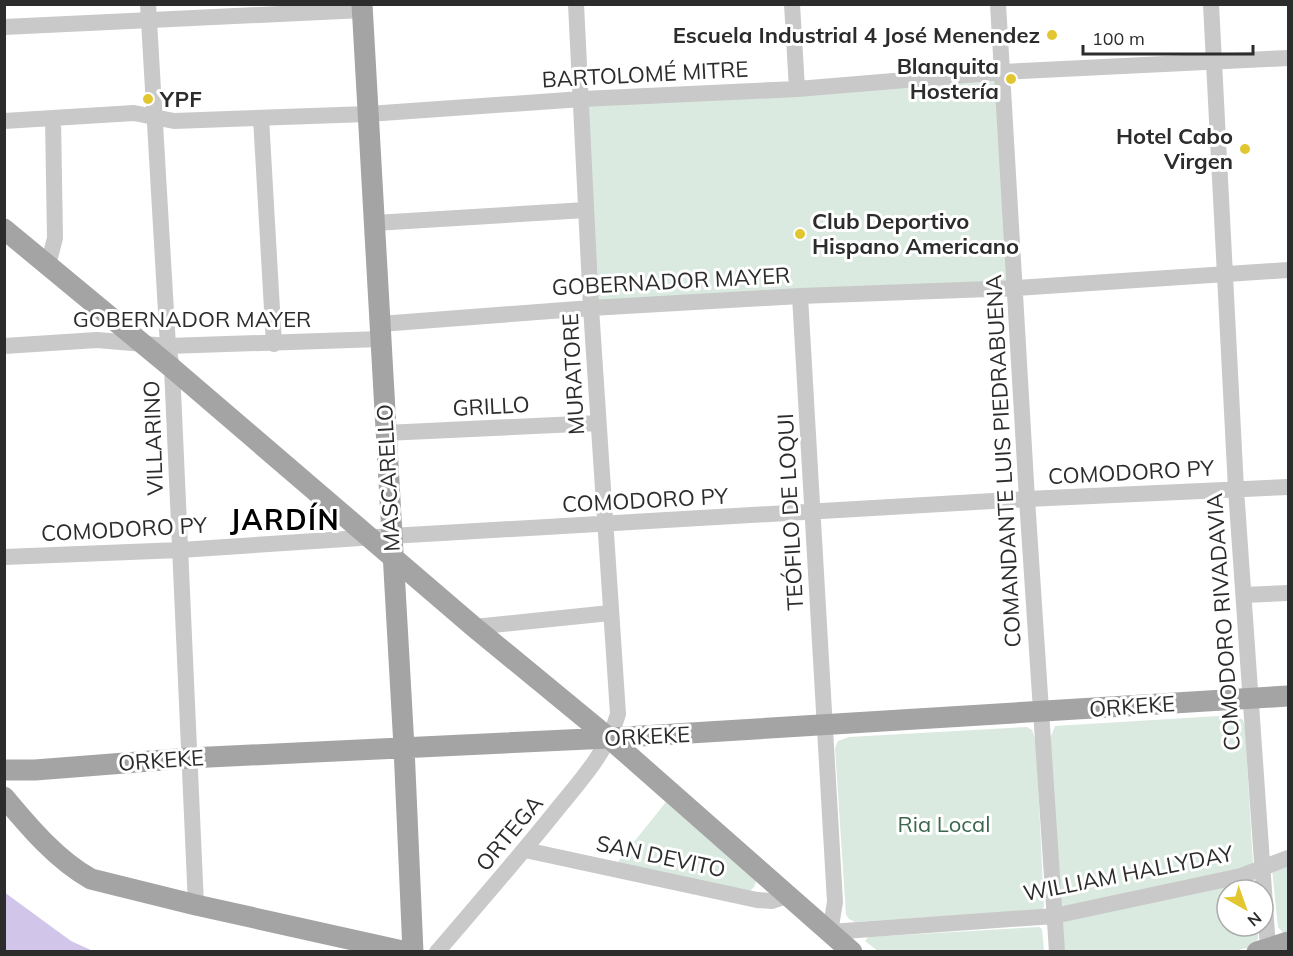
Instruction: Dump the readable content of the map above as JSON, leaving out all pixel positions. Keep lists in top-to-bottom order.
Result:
{
  "streets": {
    "main road": ["MASCARELLO", "ORKEKE"],
    "street": [
      "BARTOLOMÉ MITRE",
      "GOBERNADOR MAYER",
      "MURATORE",
      "GRILLO",
      "VILLARINO",
      "COMANDANTE LUIS PIEDRABUENA",
      "COMODORO PY",
      "TEÓFILO DE LOQUI",
      "COMODORO RIVADAVIA",
      "ORTEGA",
      "SAN DEVITO",
      "WILLIAM HALLYDAY"
    ]
  },
  "crossings": [
    ["BARTOLOMÉ MITRE", "MURATORE"],
    ["BARTOLOMÉ MITRE", "VILLARINO"],
    ["BARTOLOMÉ MITRE", "COMANDANTE LUIS PIEDRABUENA"],
    ["BARTOLOMÉ MITRE", "MASCARELLO"],
    ["BARTOLOMÉ MITRE", "COMODORO RIVADAVIA"],
    ["GOBERNADOR MAYER", "MURATORE"],
    ["GOBERNADOR MAYER", "VILLARINO"],
    ["GOBERNADOR MAYER", "COMANDANTE LUIS PIEDRABUENA"],
    ["GOBERNADOR MAYER", "MASCARELLO"],
    ["GOBERNADOR MAYER", "TEÓFILO DE LOQUI"],
    ["GOBERNADOR MAYER", "COMODORO RIVADAVIA"],
    ["MURATORE", "GRILLO"],
    ["MURATORE", "COMODORO PY"],
    ["MURATORE", "ORKEKE"],
    ["MURATORE", "ORTEGA"],
    ["GRILLO", "MASCARELLO"],
    ["VILLARINO", "COMODORO PY"],
    ["VILLARINO", "ORKEKE"],
    ["COMANDANTE LUIS PIEDRABUENA", "COMODORO PY"],
    ["COMANDANTE LUIS PIEDRABUENA", "ORKEKE"],
    ["COMANDANTE LUIS PIEDRABUENA", "WILLIAM HALLYDAY"],
    ["COMODORO PY", "MASCARELLO"],
    ["COMODORO PY", "TEÓFILO DE LOQUI"],
    ["COMODORO PY", "COMODORO RIVADAVIA"],
    ["MASCARELLO", "ORKEKE"],
    ["TEÓFILO DE LOQUI", "ORKEKE"],
    ["TEÓFILO DE LOQUI", "WILLIAM HALLYDAY"],
    ["COMODORO RIVADAVIA", "ORKEKE"],
    ["COMODORO RIVADAVIA", "WILLIAM HALLYDAY"],
    ["ORKEKE", "ORTEGA"],
    ["ORTEGA", "SAN DEVITO"]
  ],
  "districts": ["JARDÍN"],
  "parks": ["Ria Local"],
  "places": [
    "Escuela Industrial 4 José Menendez",
    "Blanquita Hostería",
    "YPF",
    "Hotel Cabo Virgen",
    "Club Deportivo Hispano Americano"
  ],
  "scale_bar": "100 m",
  "north": "bottom right"
}
